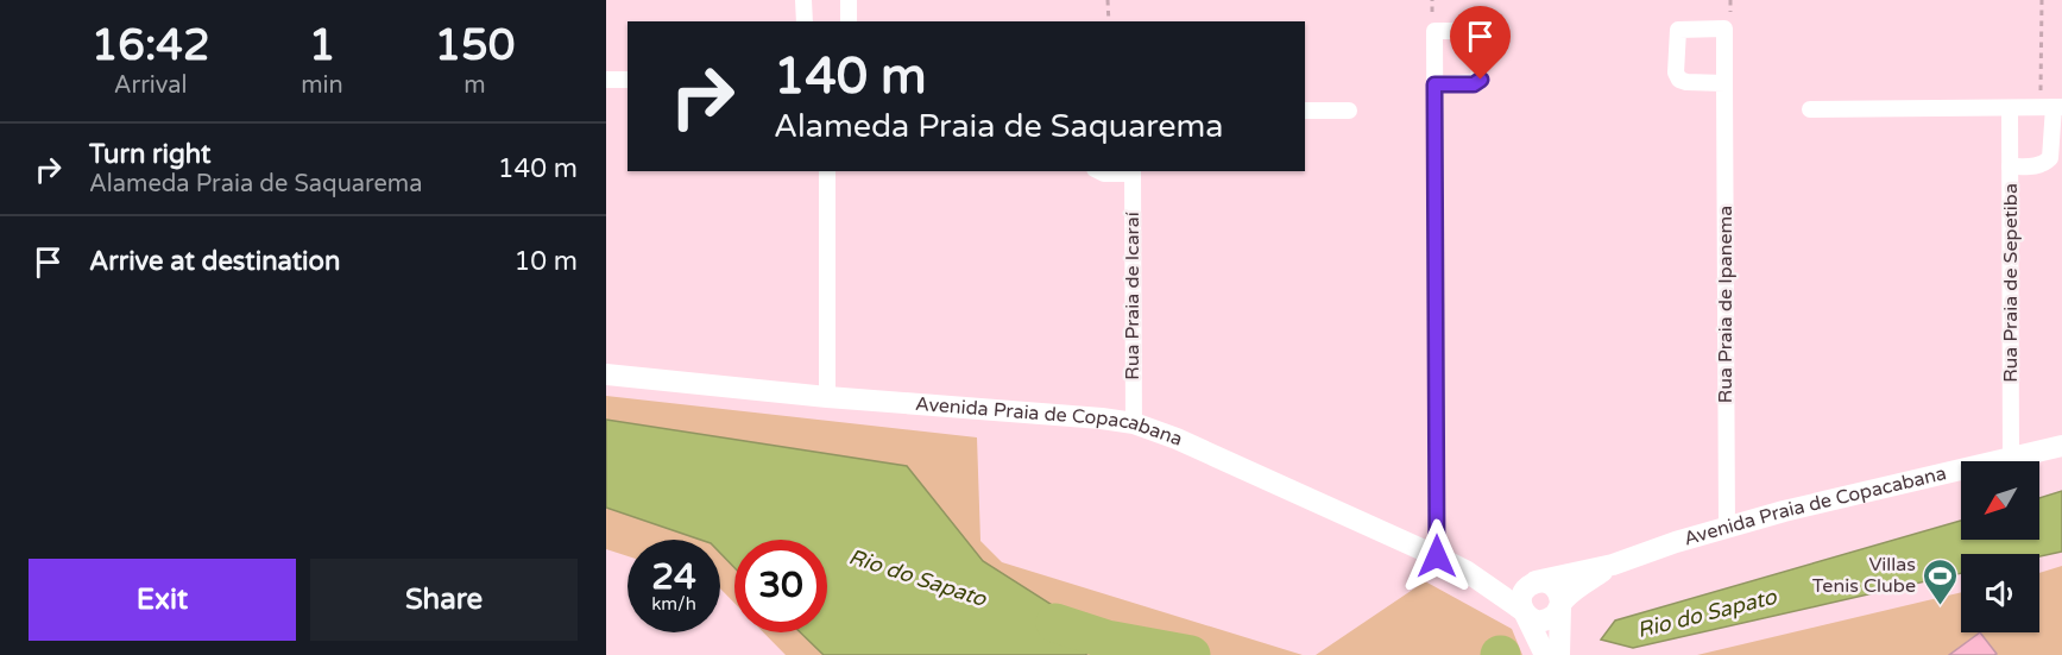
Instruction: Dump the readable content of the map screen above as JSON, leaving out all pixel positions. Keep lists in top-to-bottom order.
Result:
{
  "streets": {
    "street": [
      "Rua Praia de Sepetiba",
      "Rua Praia de Icaraí",
      "Rua Praia de Ipanema",
      "Avenida Praia de Copacabana"
    ]
  },
  "crossings": [
    ["Rua Praia de Sepetiba", "Avenida Praia de Copacabana"],
    ["Rua Praia de Icaraí", "Avenida Praia de Copacabana"],
    ["Rua Praia de Ipanema", "Avenida Praia de Copacabana"]
  ],
  "water": ["Rio do Sapato"],
  "places": {
    "sports": ["Villas Tenis Clube"]
  },
  "north": "bottom left",
  "page": {
    "eta": [
      "16:42",
      "Arrival",
      "1",
      "min",
      "150",
      "m"
    ],
    "turn": ["140 m", "Alameda Praia de Saquarema"],
    "list": [
      {
        "name": "Turn right",
        "note": "Alameda Praia de Saquarema",
        "value": "140 m"
      },
      {
        "name": "Arrive at destination",
        "value": "10 m"
      }
    ],
    "speed": "24 km/h",
    "limit": "30",
    "buttons": ["Exit", "Share"]
  }
}
